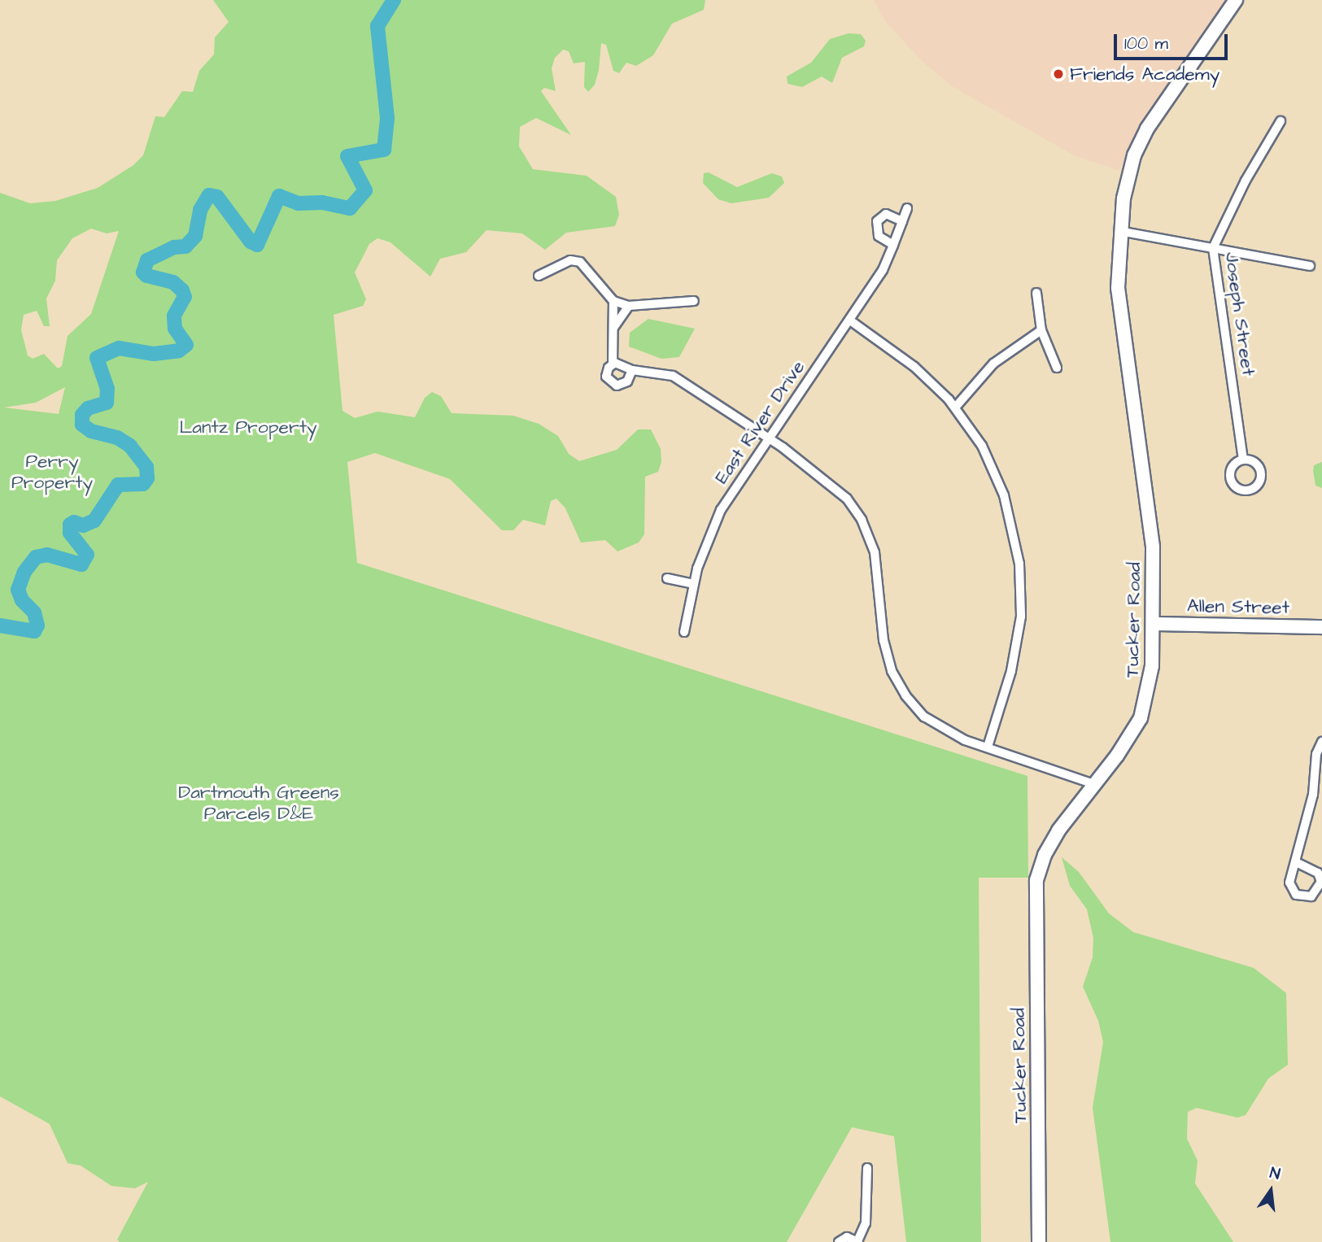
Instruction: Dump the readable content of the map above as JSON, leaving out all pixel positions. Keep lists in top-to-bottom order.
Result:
{
  "streets": {
    "main road": ["Allen Street", "Tucker Road"],
    "street": ["Joseph Street", "East River Drive"]
  },
  "crossings": [
    ["Allen Street", "Tucker Road"]
  ],
  "parks": ["Lantz Property", "Perry Property", "Dartmouth Greens Parcels D&E"],
  "places": ["Friends Academy"],
  "scale_bar": "100 m",
  "north": "top"
}
